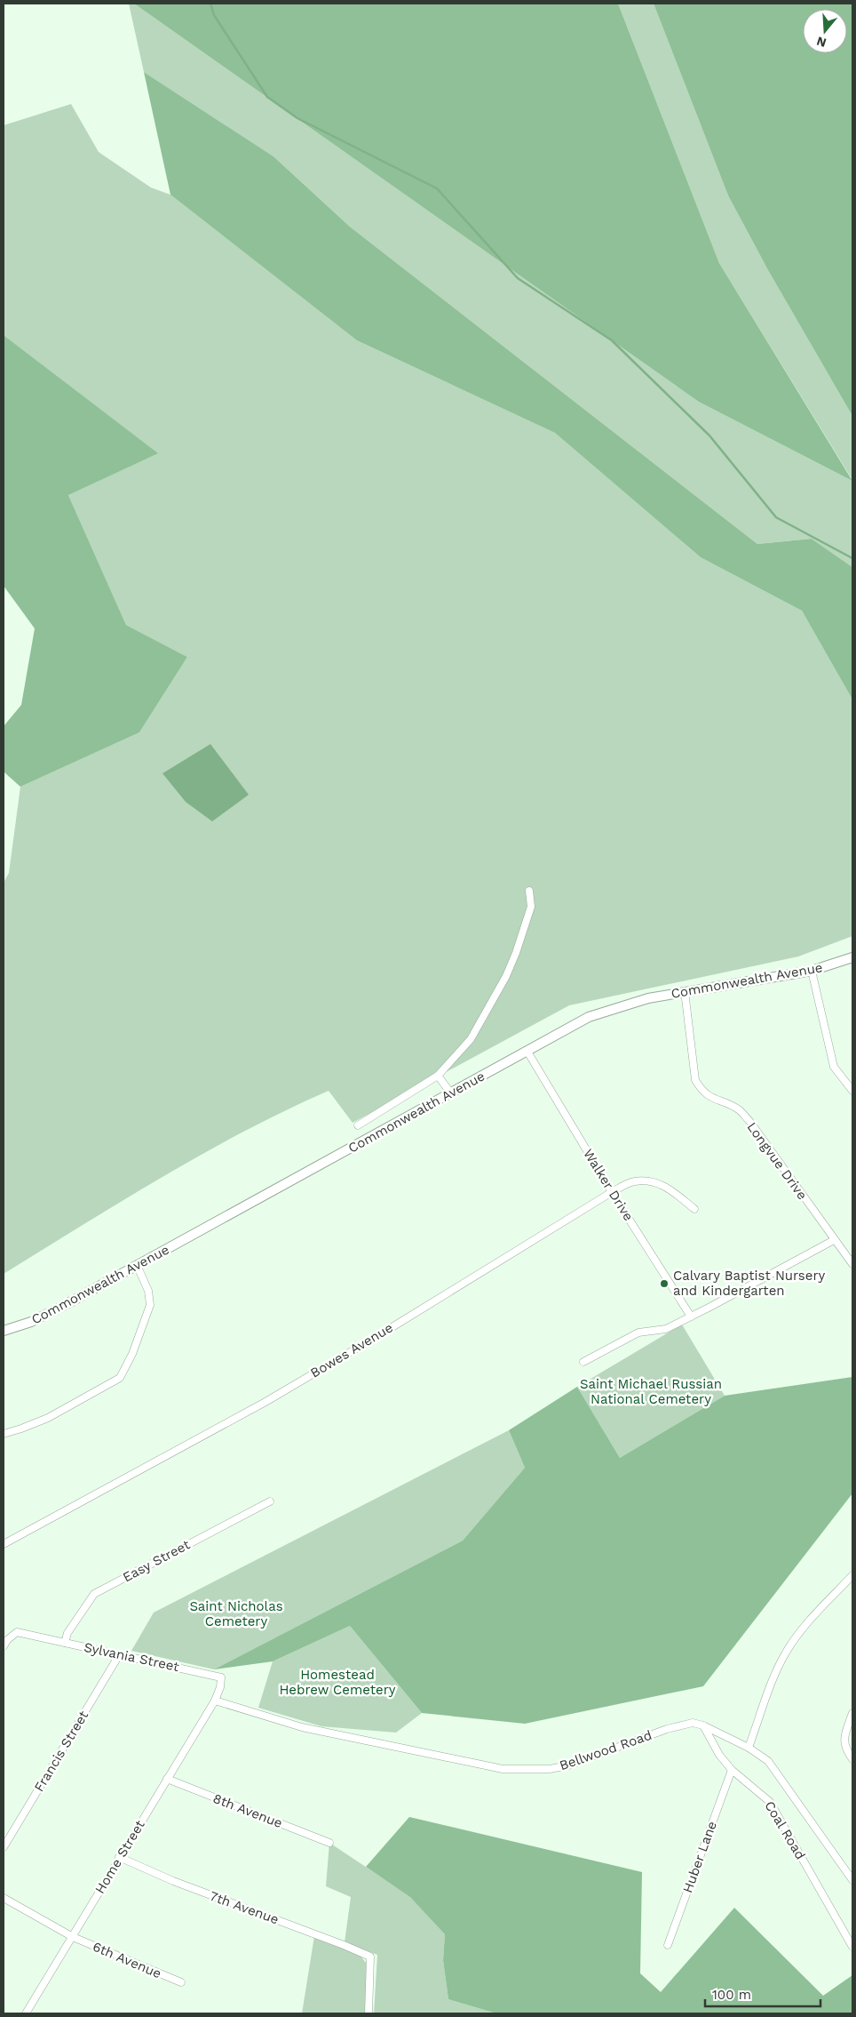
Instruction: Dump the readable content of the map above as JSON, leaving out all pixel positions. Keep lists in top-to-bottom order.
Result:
{
  "streets": {
    "street": [
      "Commonwealth Avenue",
      "Longvue Drive",
      "Walker Drive",
      "Bowes Avenue",
      "Easy Street",
      "Sylvania Street",
      "Bellwood Road",
      "Francis Street",
      "8th Avenue",
      "Coal Road",
      "Home Street",
      "Huber Lane",
      "7th Avenue",
      "6th Avenue"
    ]
  },
  "crossings": [
    ["Commonwealth Avenue", "Longvue Drive"],
    ["Commonwealth Avenue", "Walker Drive"],
    ["Walker Drive", "Bowes Avenue"],
    ["Easy Street", "Sylvania Street"],
    ["Sylvania Street", "Bellwood Road"],
    ["Sylvania Street", "Francis Street"],
    ["Sylvania Street", "Home Street"],
    ["Bellwood Road", "Coal Road"],
    ["Bellwood Road", "Home Street"],
    ["8th Avenue", "Home Street"],
    ["Coal Road", "Huber Lane"],
    ["Home Street", "7th Avenue"],
    ["Home Street", "6th Avenue"]
  ],
  "parks": ["Saint Michael Russian National Cemetery", "Saint Nicholas Cemetery", "Homestead Hebrew Cemetery"],
  "places": ["Calvary Baptist Nursery and Kindergarten"],
  "scale_bar": "100 m",
  "north": "bottom"
}
